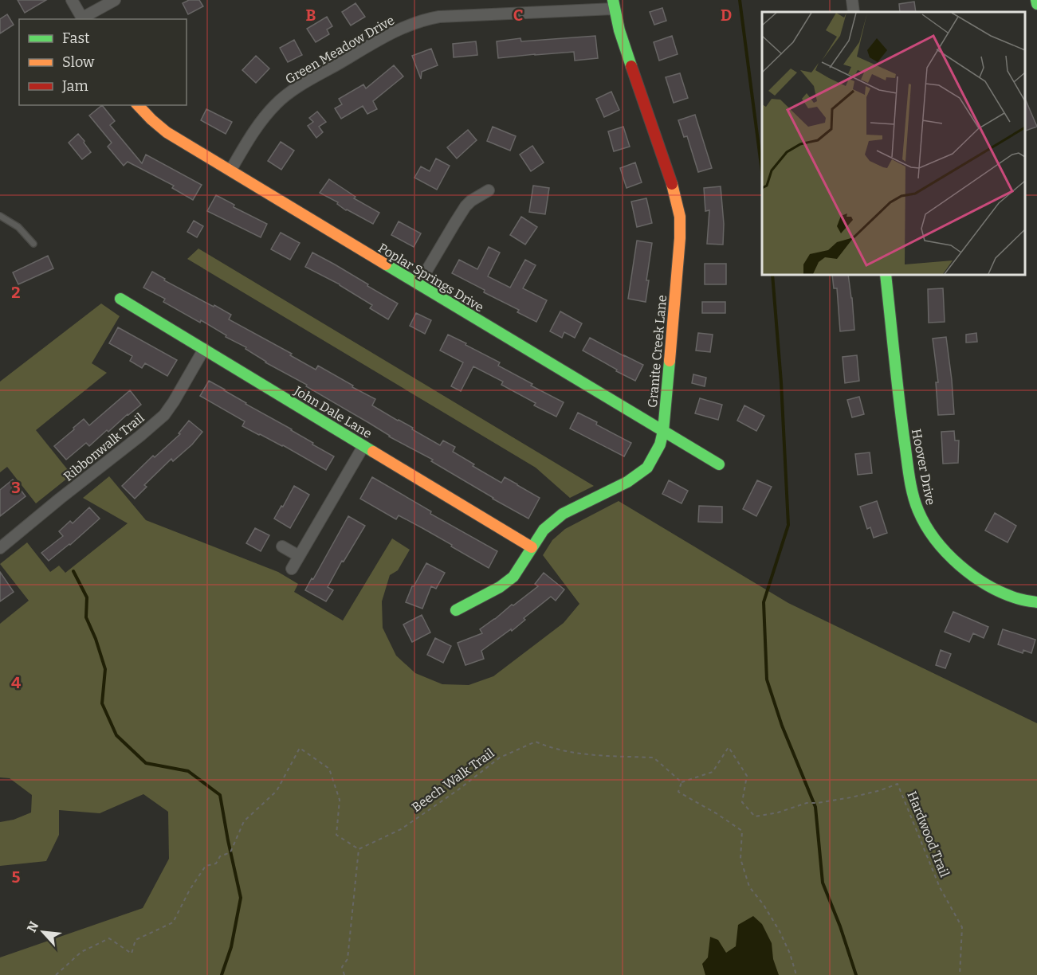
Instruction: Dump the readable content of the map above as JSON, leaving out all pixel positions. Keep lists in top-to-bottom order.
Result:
{
  "streets": {
    "street": [
      "Green Meadow Drive",
      "Poplar Springs Drive",
      "Granite Creek Lane",
      "John Dale Lane",
      "Ribbonwalk Trail",
      "Hoover Drive"
    ],
    "path": ["Beech Walk Trail", "Hardwood Trail"]
  },
  "crossings": [
    ["Green Meadow Drive", "Poplar Springs Drive"],
    ["Green Meadow Drive", "Granite Creek Lane"],
    ["Poplar Springs Drive", "Granite Creek Lane"],
    ["Granite Creek Lane", "John Dale Lane"],
    ["John Dale Lane", "Ribbonwalk Trail"],
    ["Beech Walk Trail", "Hardwood Trail"]
  ],
  "legend": ["Fast", "Slow", "Jam"],
  "north": "top left",
  "grid": {
    "columns": ["B", "C", "D"],
    "rows": [
      "2",
      "3",
      "4",
      "5"
    ]
  }
}
